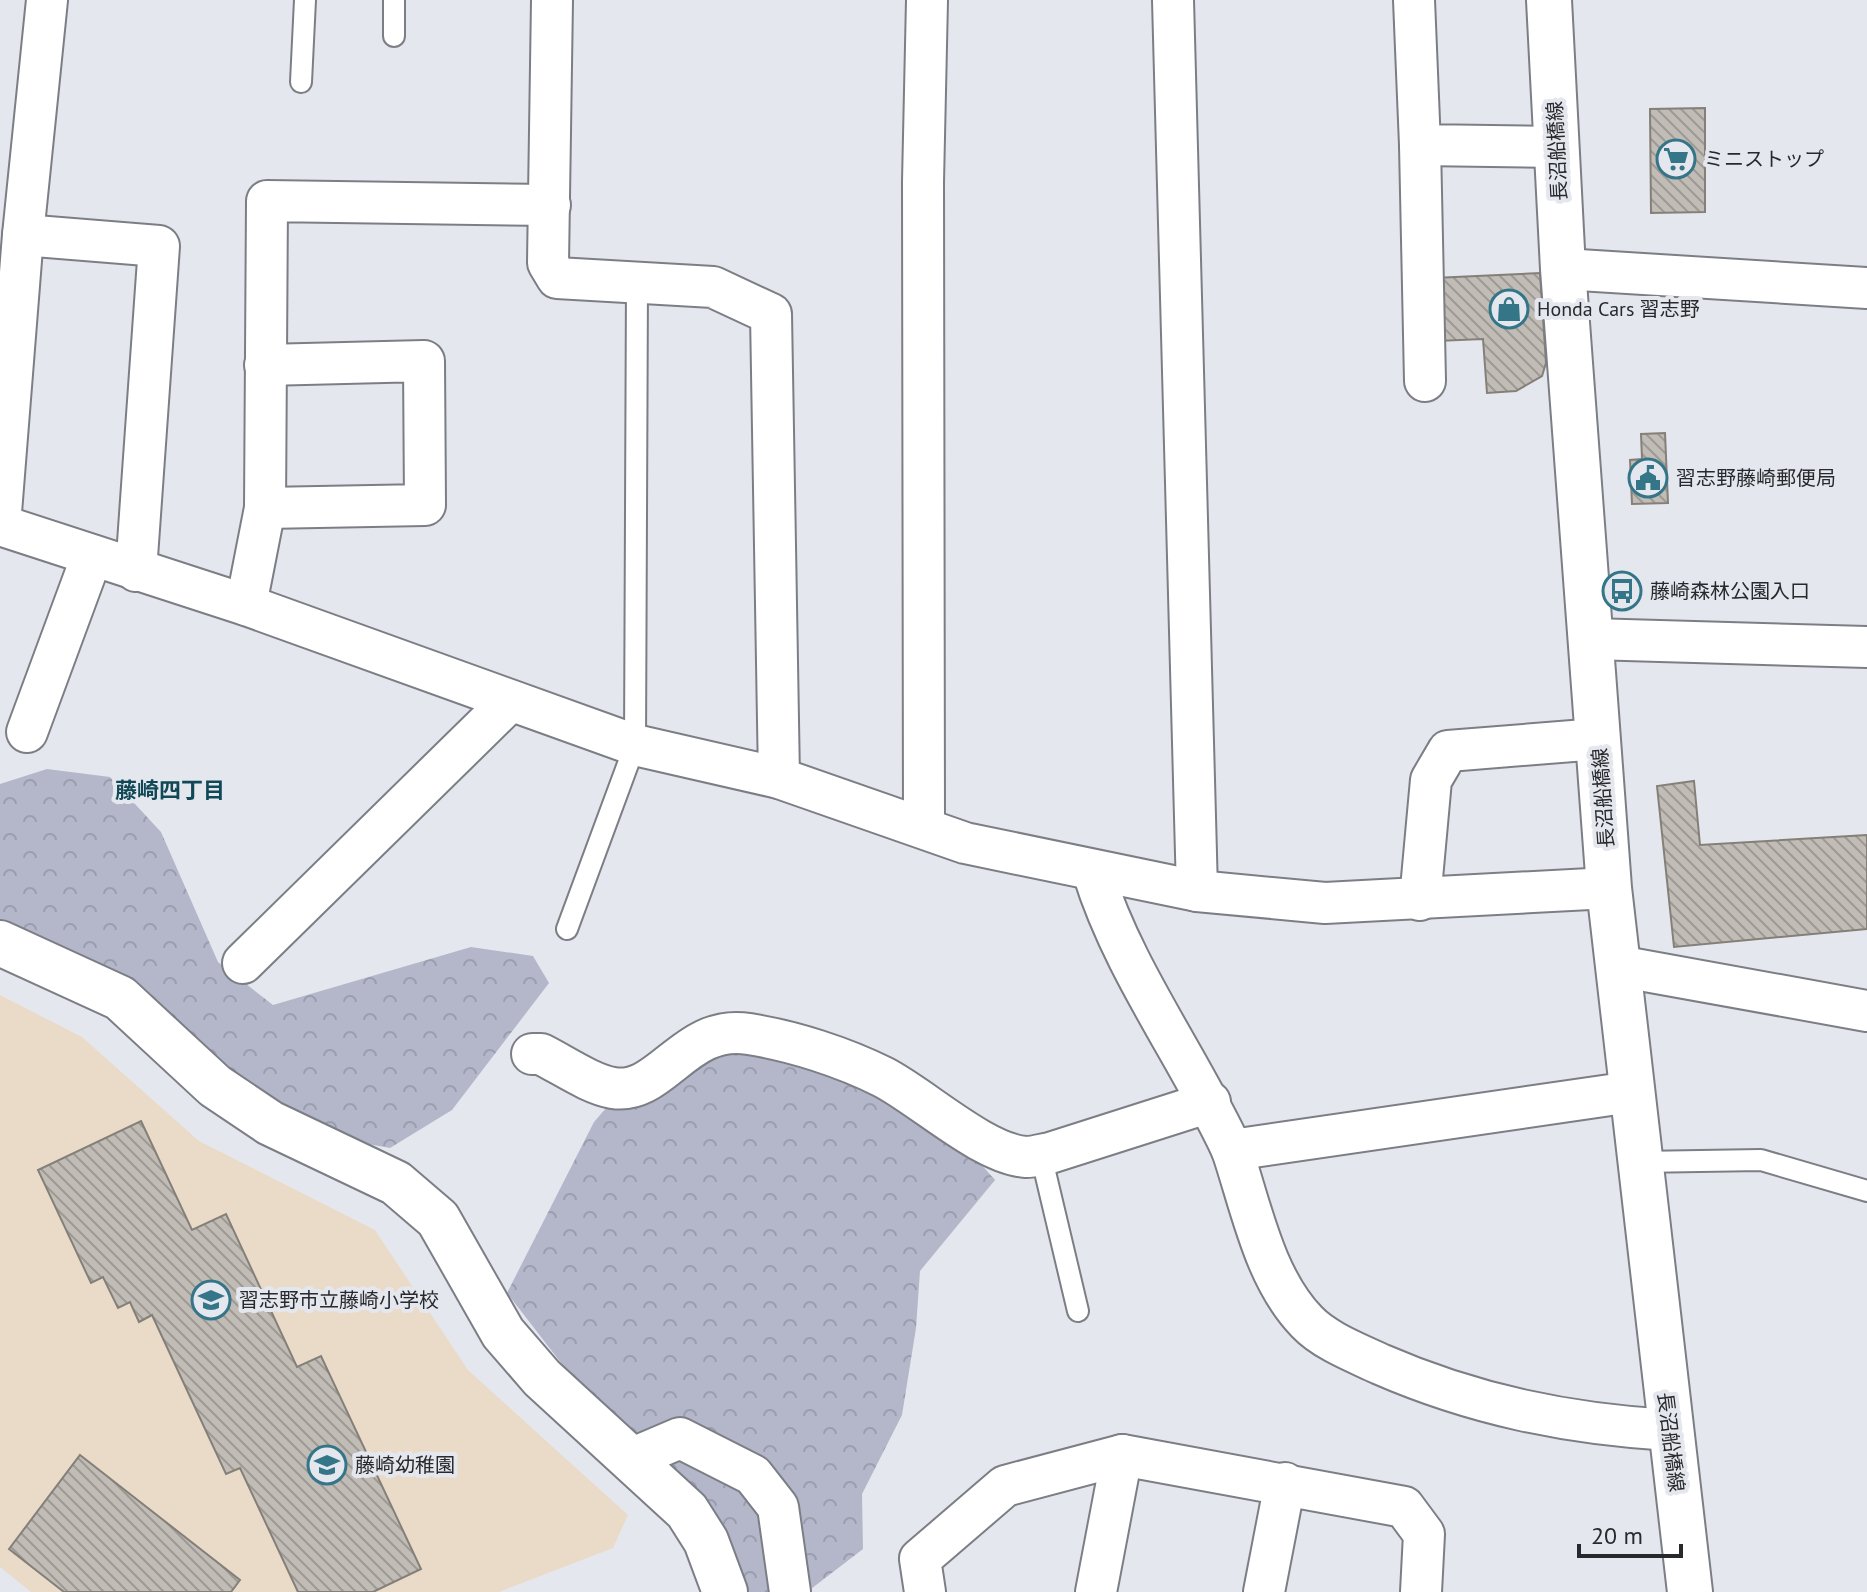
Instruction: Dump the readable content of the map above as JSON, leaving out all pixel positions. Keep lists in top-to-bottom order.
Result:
{
  "streets": {
    "main road": ["長沼船橋線"]
  },
  "districts": ["藤崎四丁目"],
  "places": {
    "supermarket": ["ミニストップ"],
    "shop": ["Honda Cars 習志野"],
    "public building": ["習志野藤崎郵便局"],
    "bus stop": ["藤崎森林公園入口"],
    "school or university": ["習志野市立藤崎小学校", "藤崎幼稚園"]
  },
  "scale_bar": "20 m"
}
